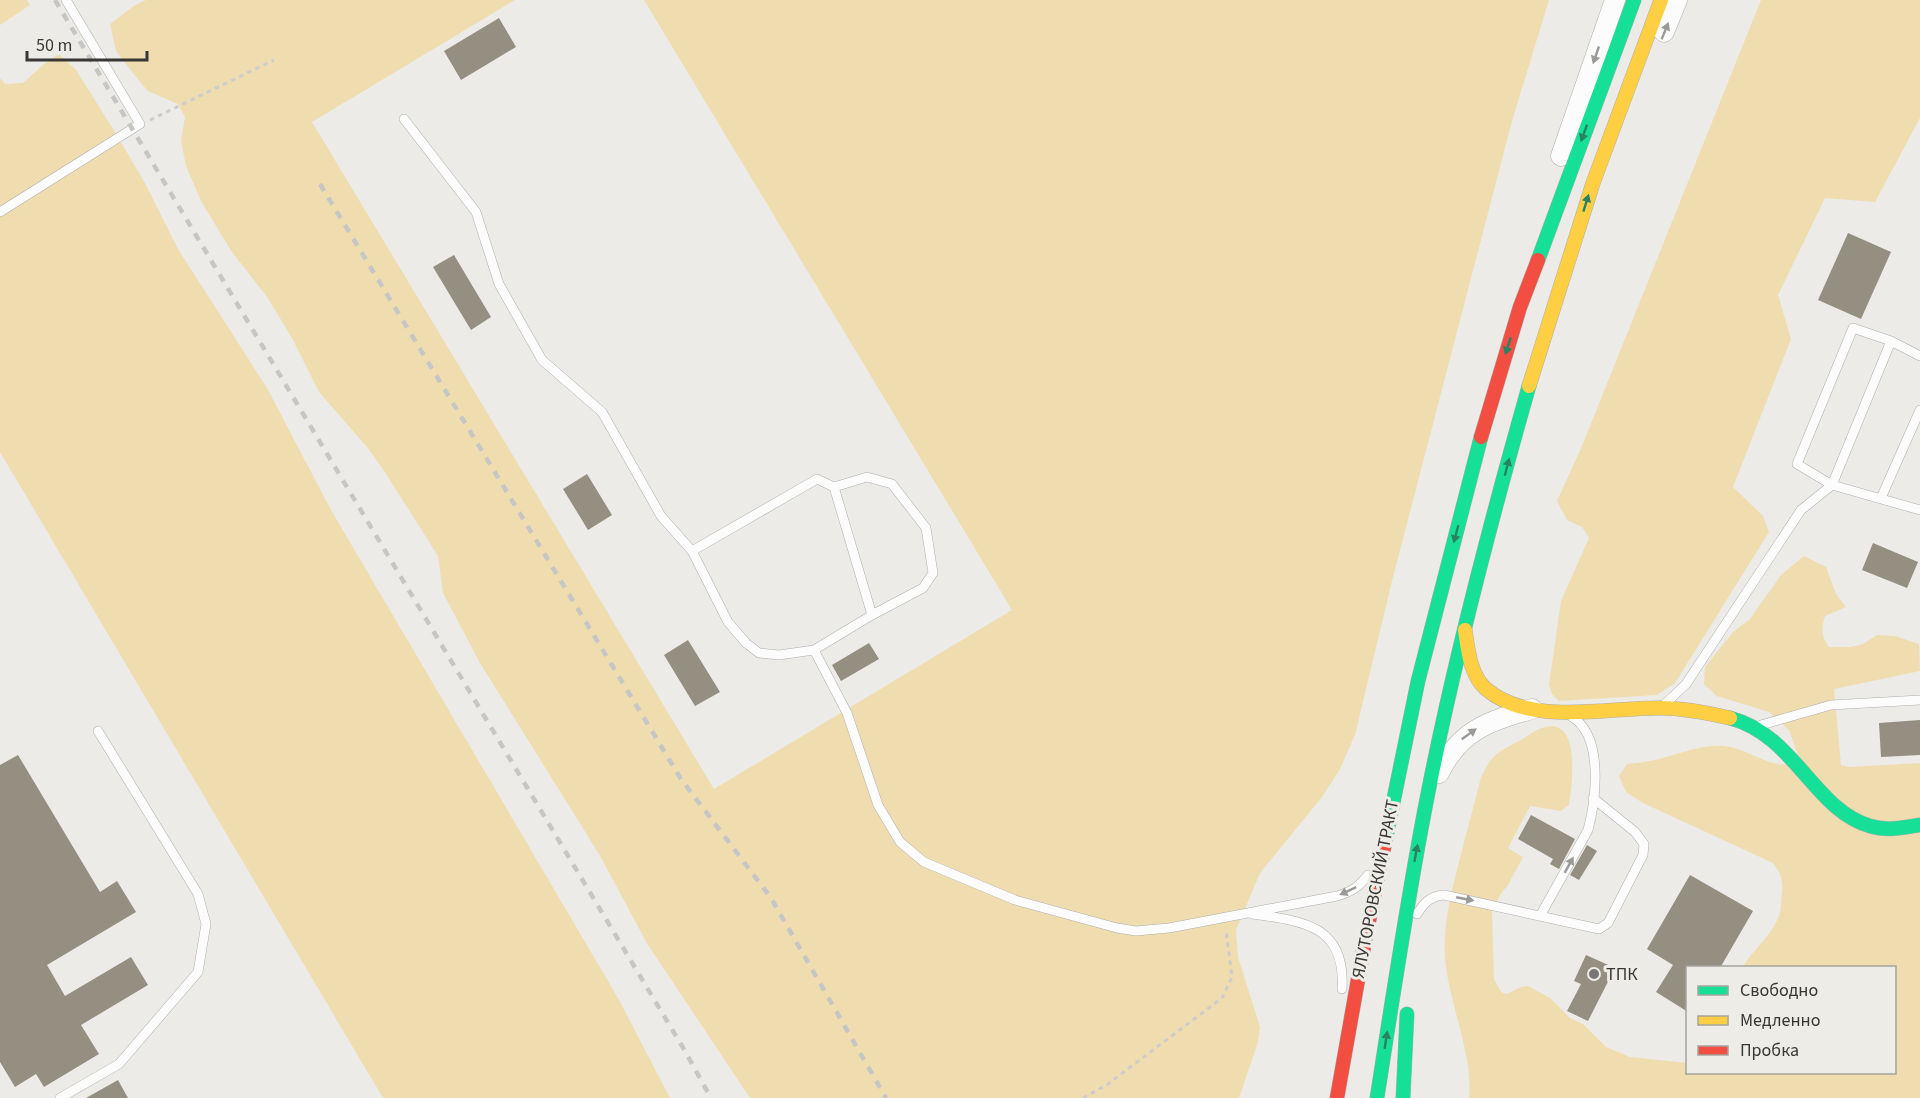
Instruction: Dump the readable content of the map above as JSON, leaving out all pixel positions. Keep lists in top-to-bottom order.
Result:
{
  "streets": {
    "main road": ["ЯЛУТОРОВСКИЙ ТРАКТ"]
  },
  "places": ["ТПК"],
  "legend": ["Свободно", "Медленно", "Пробка"],
  "scale_bar": "50 m"
}
